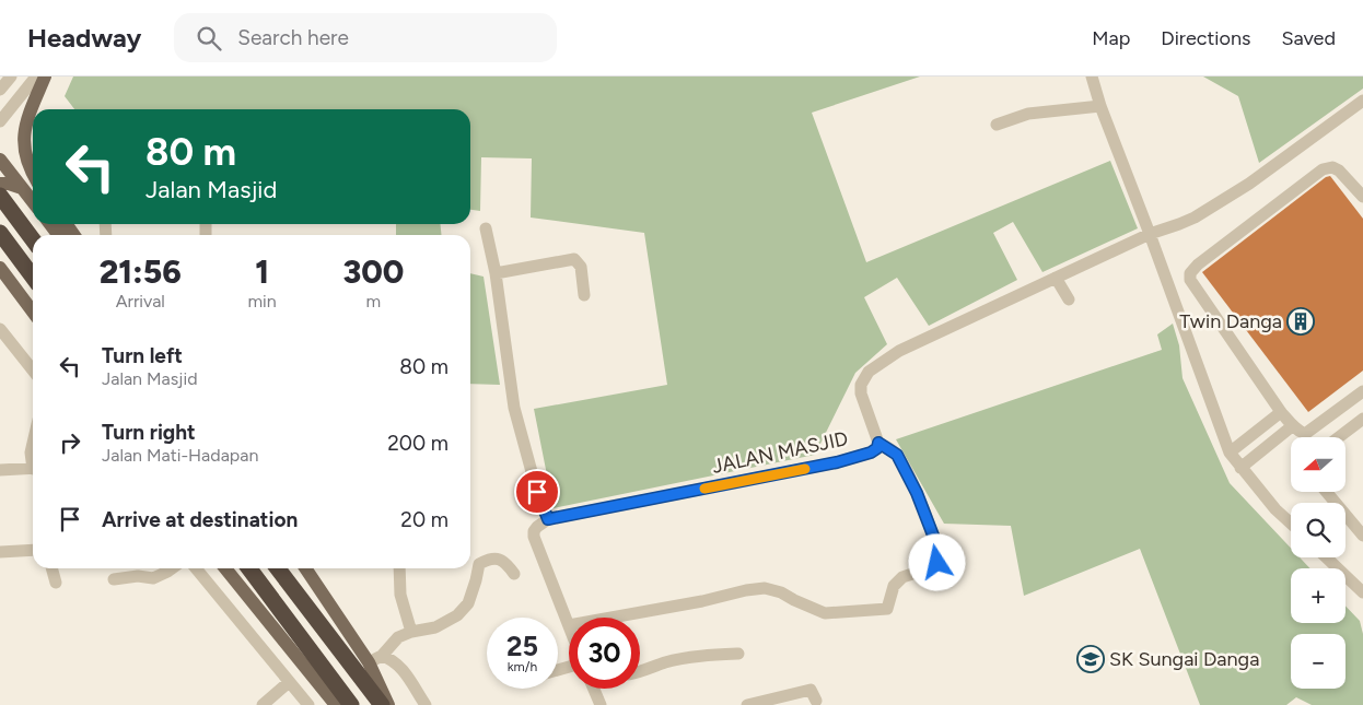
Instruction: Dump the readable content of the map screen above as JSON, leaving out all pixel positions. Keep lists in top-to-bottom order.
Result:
{
  "streets": {
    "street": ["JALAN MASJID"]
  },
  "places": {
    "building": ["Twin Danga"],
    "school or university": ["SK Sungai Danga"]
  },
  "north": "left",
  "page": {
    "header": "Headway",
    "search": "Search here",
    "nav": ["Map", "Directions", "Saved"],
    "turn": ["80 m", "Jalan Masjid"],
    "eta": [
      "21:56",
      "Arrival",
      "1",
      "min",
      "300",
      "m"
    ],
    "list": [
      {
        "name": "Turn left",
        "note": "Jalan Masjid",
        "value": "80 m"
      },
      {
        "name": "Turn right",
        "note": "Jalan Mati-Hadapan",
        "value": "200 m"
      },
      {
        "name": "Arrive at destination",
        "value": "20 m"
      }
    ],
    "map_buttons": ["+", "−"],
    "speed": "25 km/h",
    "limit": "30"
  }
}
